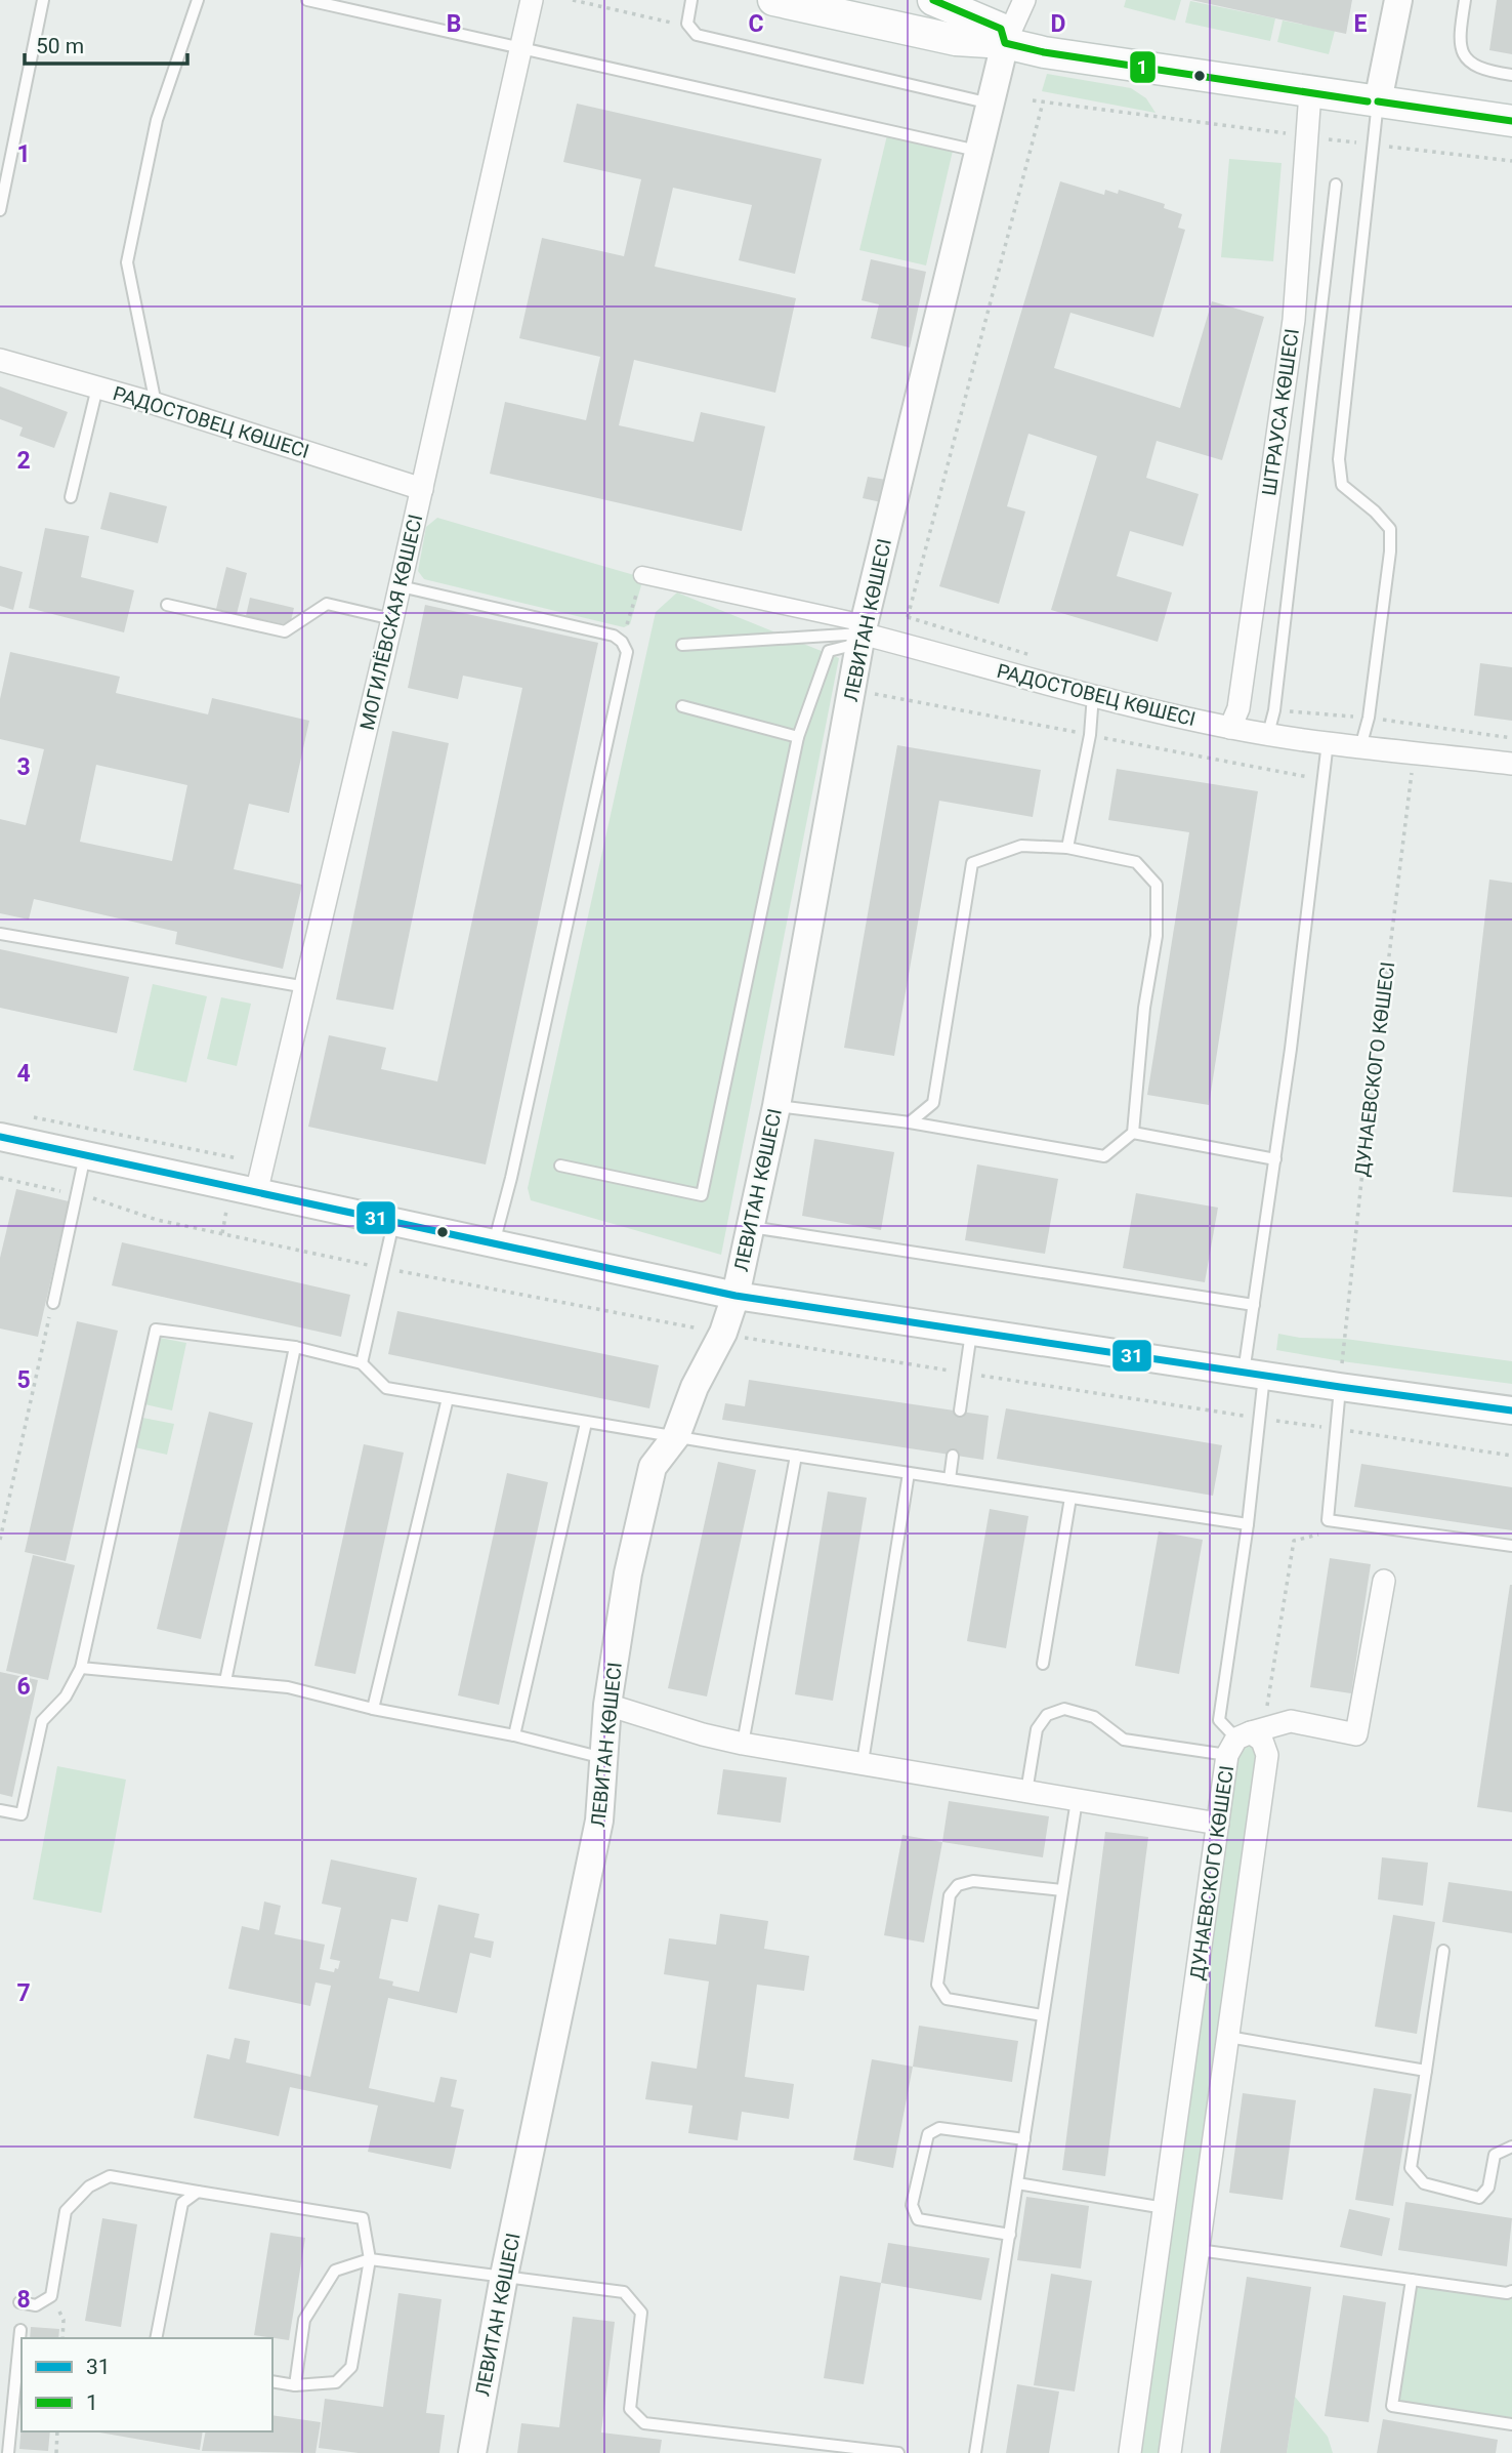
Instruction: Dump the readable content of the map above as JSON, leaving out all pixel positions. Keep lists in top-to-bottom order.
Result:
{
  "streets": {
    "street": [
      "ШТРАУСА КӨШЕСІ",
      "РАДОСТОВЕЦ КӨШЕСІ",
      "ЛЕВИТАН КӨШЕСІ",
      "МОГИЛЁВСКАЯ КӨШЕСІ",
      "ДУНАЕВСКОГО КӨШЕСІ"
    ]
  },
  "crossings": [
    ["ШТРАУСА КӨШЕСІ", "РАДОСТОВЕЦ КӨШЕСІ"],
    ["РАДОСТОВЕЦ КӨШЕСІ", "ЛЕВИТАН КӨШЕСІ"],
    ["РАДОСТОВЕЦ КӨШЕСІ", "МОГИЛЁВСКАЯ КӨШЕСІ"],
    ["РАДОСТОВЕЦ КӨШЕСІ", "ДУНАЕВСКОГО КӨШЕСІ"]
  ],
  "lines": ["transit line 1", "transit line 31"],
  "legend": ["31", "1"],
  "scale_bar": "50 m",
  "grid": {
    "columns": [
      "B",
      "C",
      "D",
      "E"
    ],
    "rows": [
      "1",
      "2",
      "3",
      "4",
      "5",
      "6",
      "7",
      "8"
    ]
  }
}
